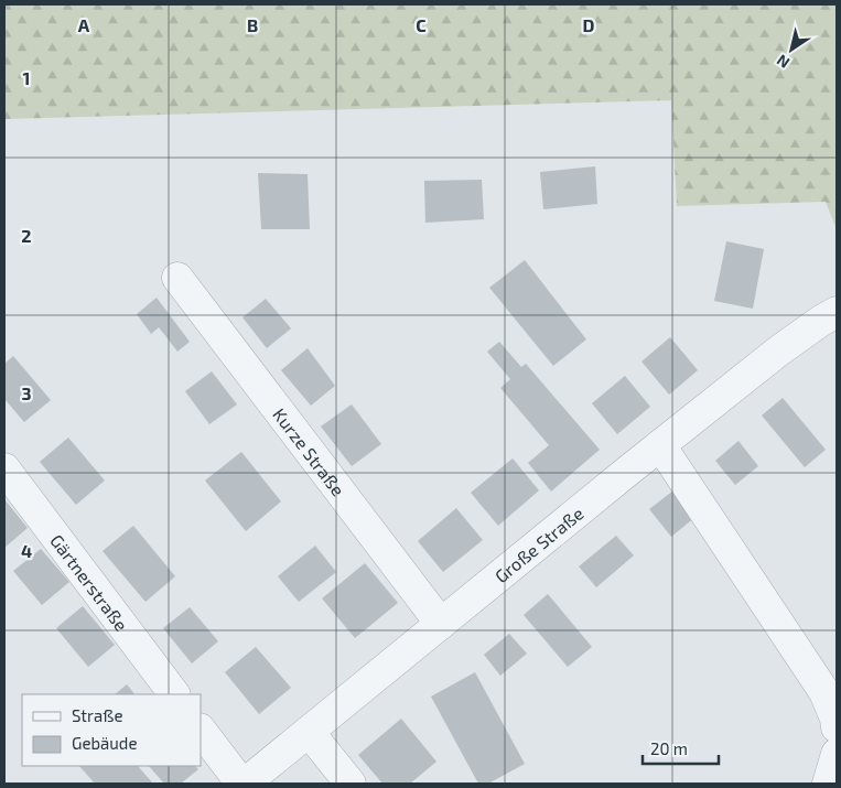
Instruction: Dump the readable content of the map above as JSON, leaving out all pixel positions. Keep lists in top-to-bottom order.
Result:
{
  "streets": {
    "street": ["Kurze Straße", "Große Straße", "Gärtnerstraße"]
  },
  "crossings": [
    ["Kurze Straße", "Große Straße"]
  ],
  "legend": ["Straße", "Gebäude"],
  "scale_bar": "20 m",
  "north": "bottom left",
  "grid": {
    "columns": [
      "A",
      "B",
      "C",
      "D"
    ],
    "rows": [
      "1",
      "2",
      "3",
      "4"
    ]
  }
}
